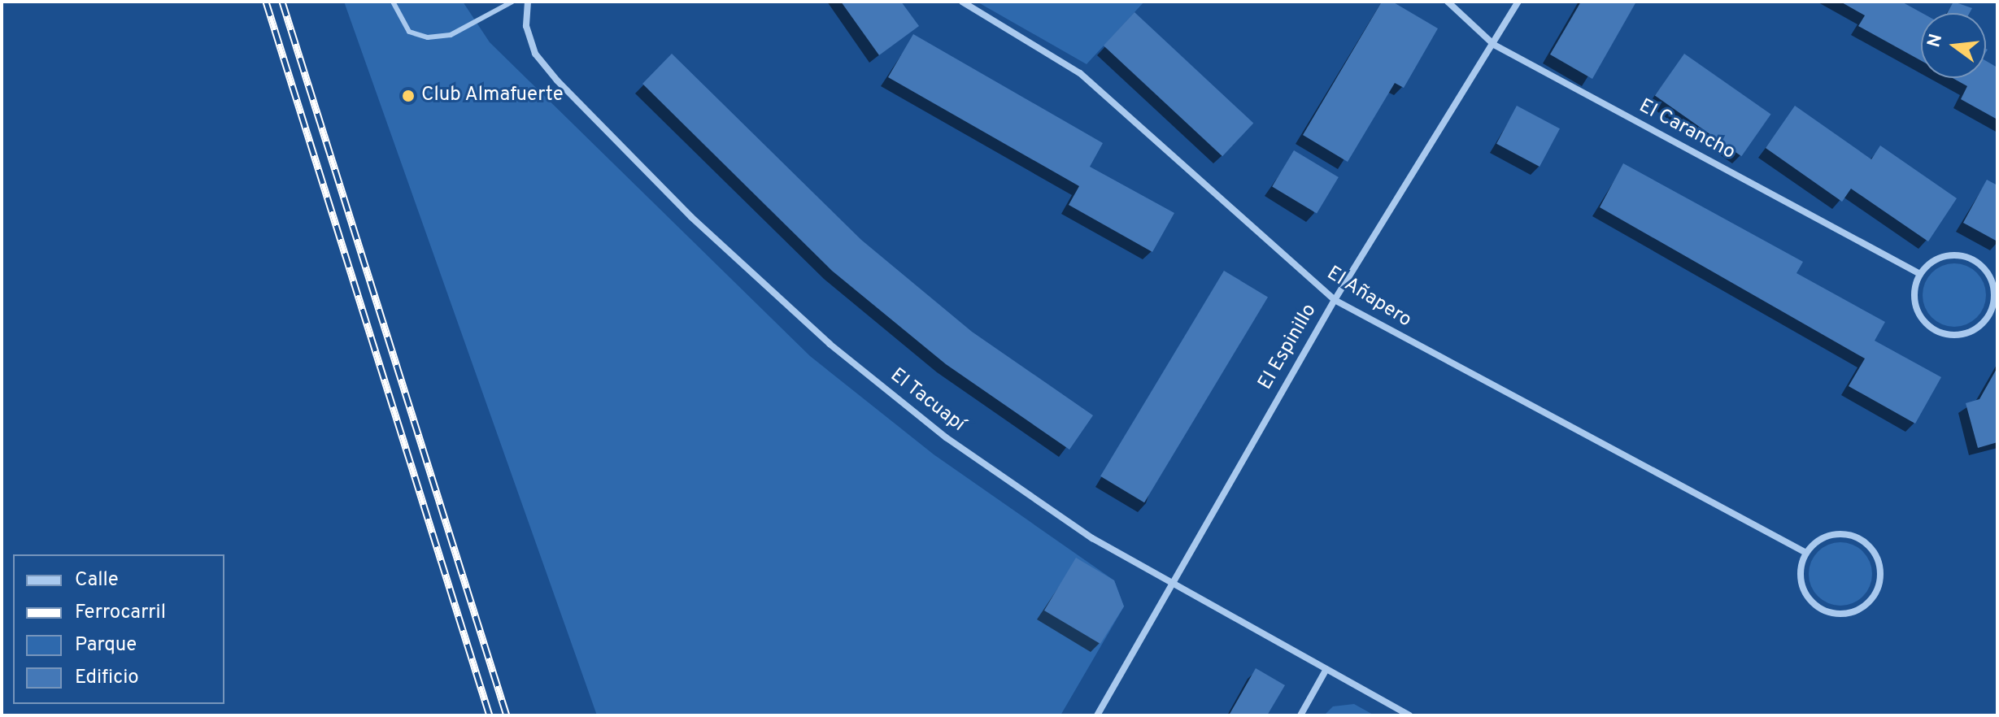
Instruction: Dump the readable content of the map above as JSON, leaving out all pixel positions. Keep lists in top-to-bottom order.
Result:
{
  "streets": {
    "street": [
      "El Carancho",
      "El Añapero",
      "El Espinillo",
      "El Tacuapí"
    ]
  },
  "crossings": [
    ["El Carancho", "El Espinillo"],
    ["El Añapero", "El Espinillo"],
    ["El Espinillo", "El Tacuapí"]
  ],
  "places": ["Club Almafuerte"],
  "legend": [
    "Calle",
    "Ferrocarril",
    "Parque",
    "Edificio"
  ],
  "north": "left"
}
